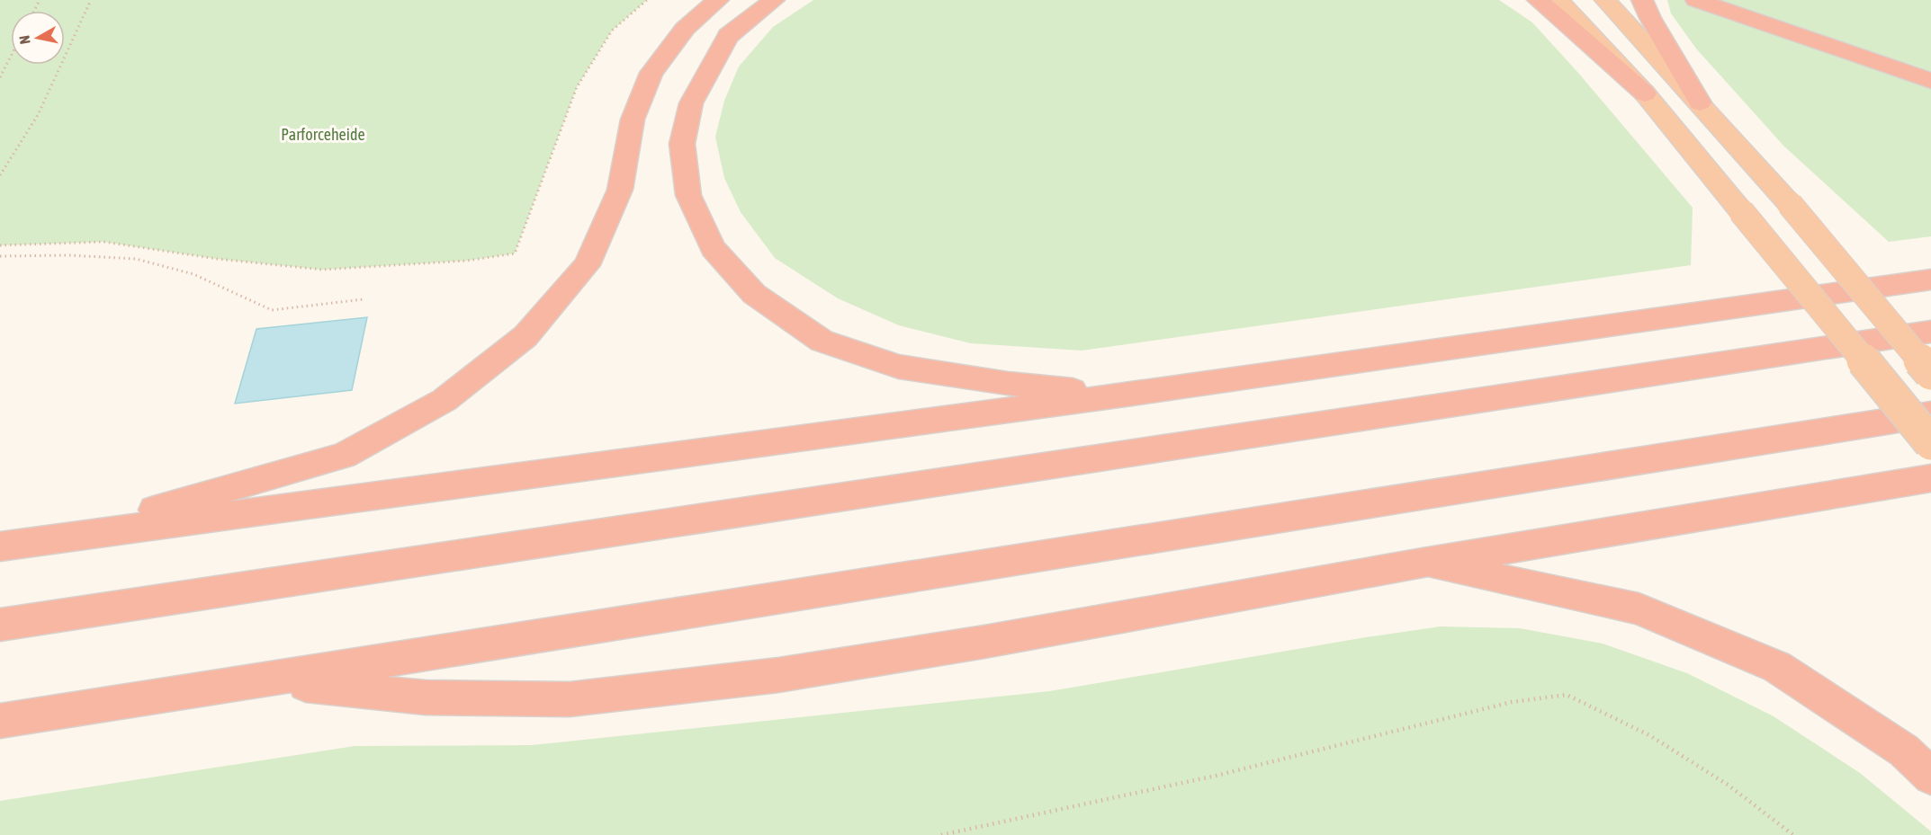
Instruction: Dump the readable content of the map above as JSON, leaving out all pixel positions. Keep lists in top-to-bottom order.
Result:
{
  "parks": ["Parforceheide"],
  "north": "left"
}
